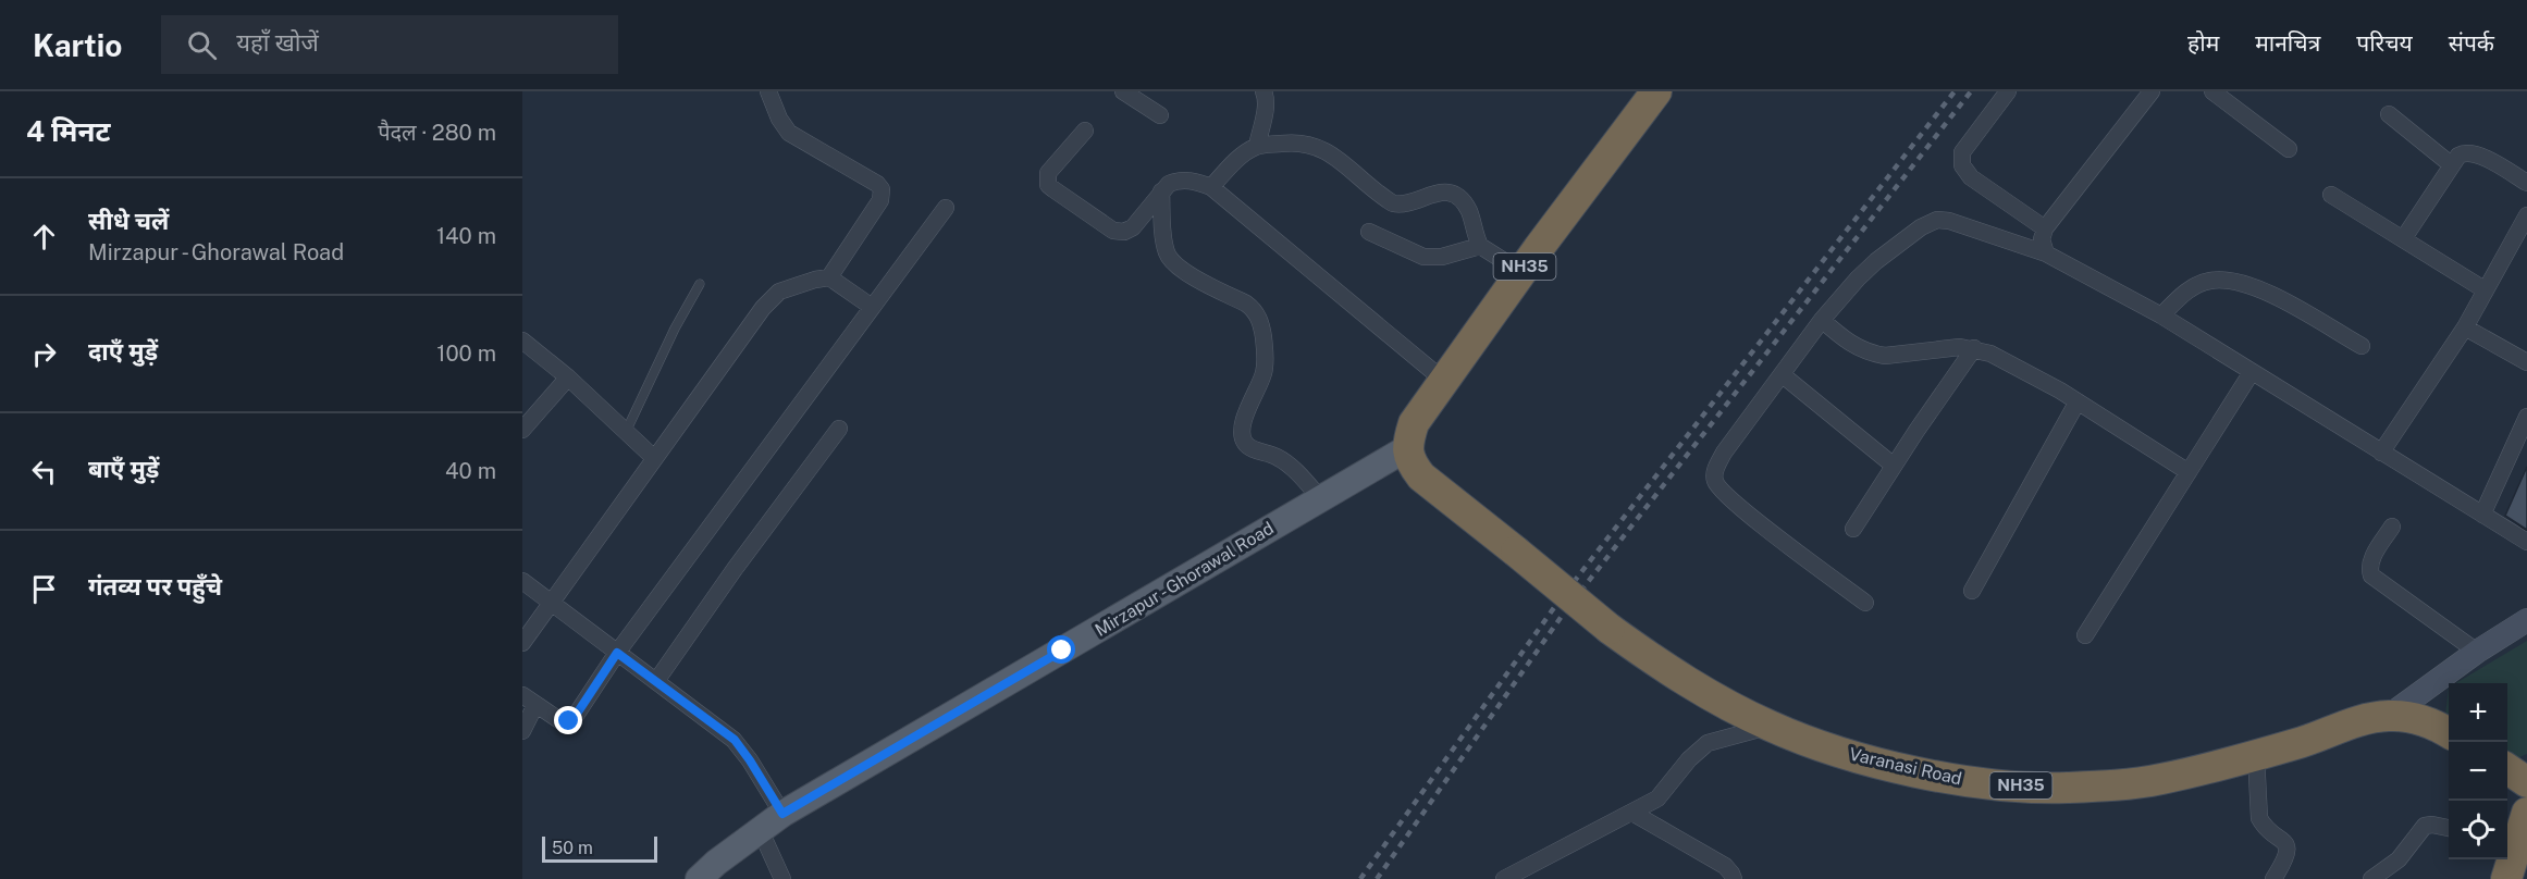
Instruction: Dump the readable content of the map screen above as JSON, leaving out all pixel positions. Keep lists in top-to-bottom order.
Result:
{
  "streets": {
    "highway": ["NH35", "Varanasi Road"],
    "main road": ["Mirzapur - Ghorawal Road"]
  },
  "crossings": [
    ["NH35", "Mirzapur - Ghorawal Road"],
    ["NH35", "Varanasi Road"],
    ["Mirzapur - Ghorawal Road", "Varanasi Road"]
  ],
  "scale_bar": "50 m",
  "page": {
    "header": "Kartio",
    "search": "यहाँ खोजें",
    "nav": [
      "होम",
      "मानचित्र",
      "परिचय",
      "संपर्क"
    ],
    "heading": ["4 मिनट", "पैदल · 280 m"],
    "list": [
      ["सीधे चलें", "Mirzapur - Ghorawal Road", "140 m"],
      ["दाएँ मुड़ें", "100 m"],
      ["बाएँ मुड़ें", "40 m"],
      "गंतव्य पर पहुँचे"
    ],
    "map_buttons": ["+", "−"],
    "scale": "50 m"
  }
}
